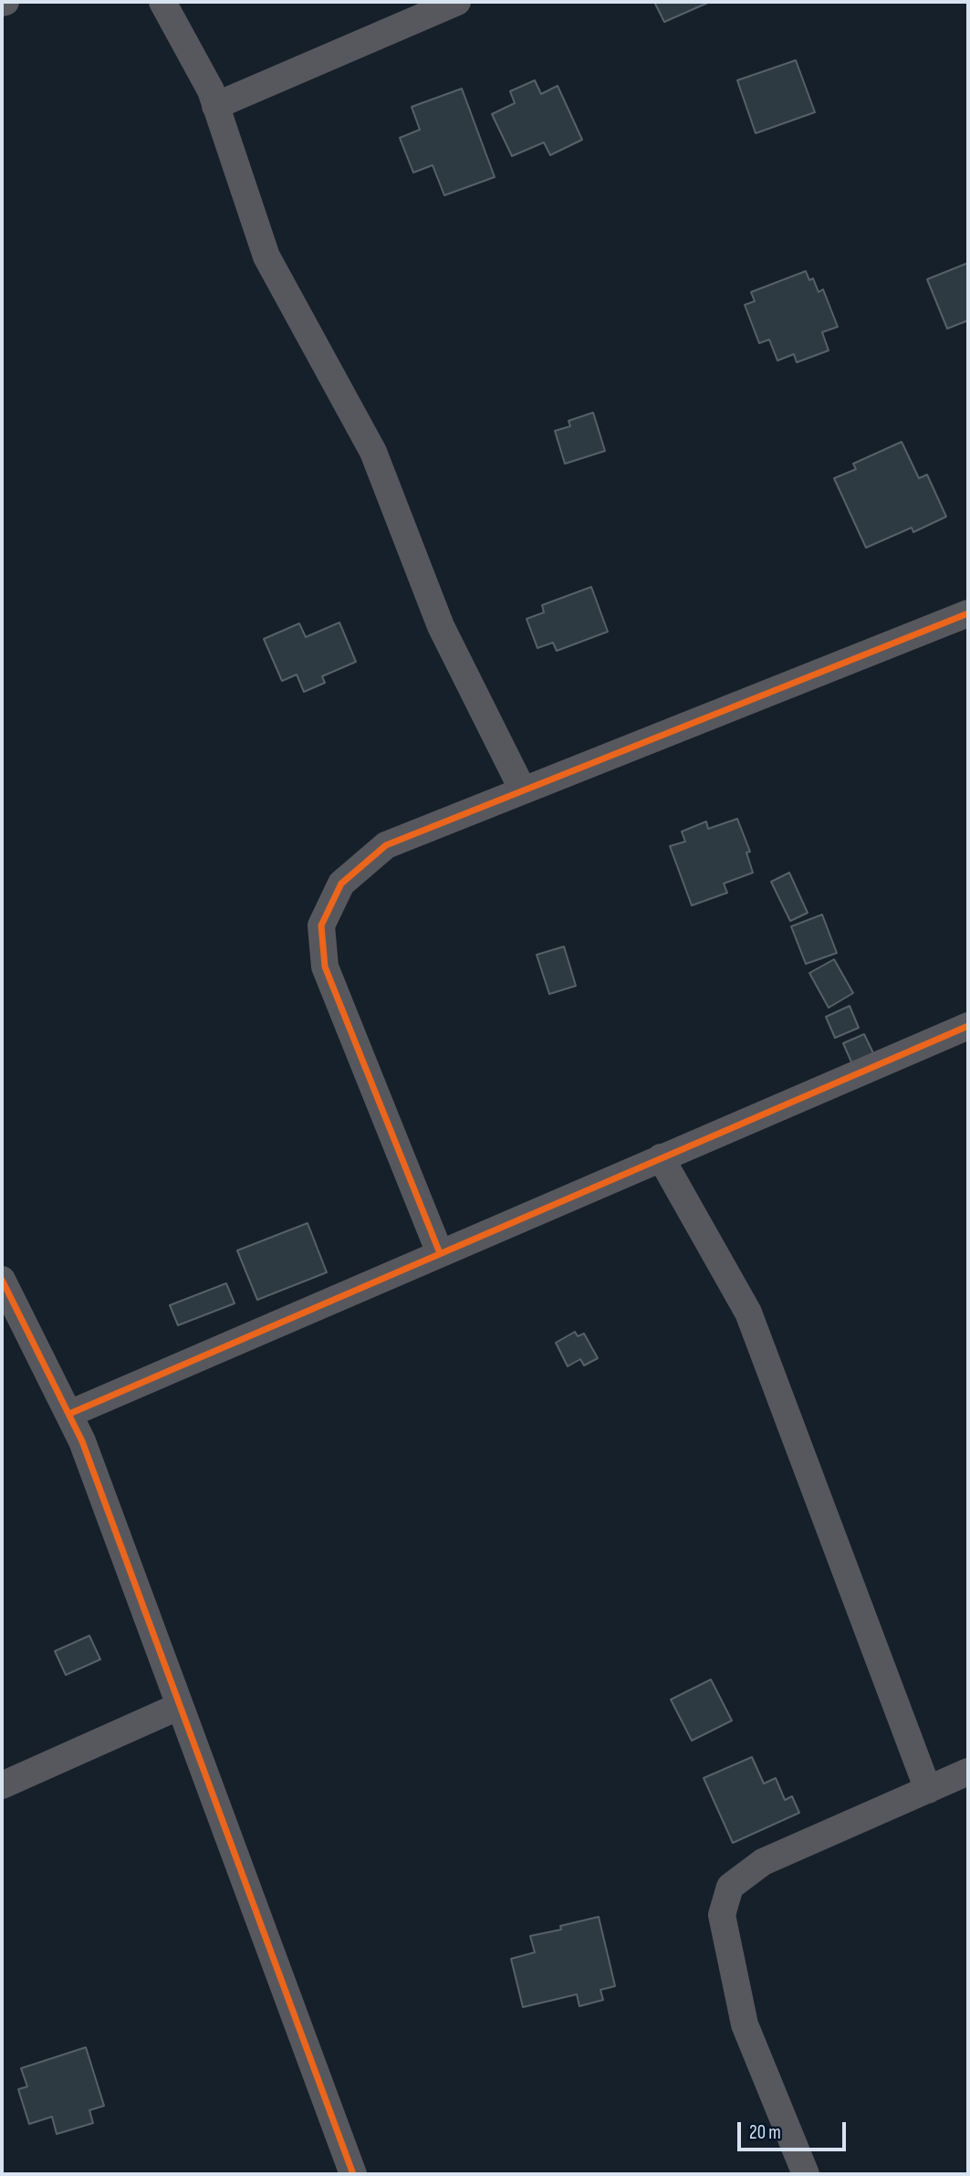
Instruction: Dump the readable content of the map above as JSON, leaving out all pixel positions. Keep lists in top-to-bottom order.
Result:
{
  "scale_bar": "20 m"
}
